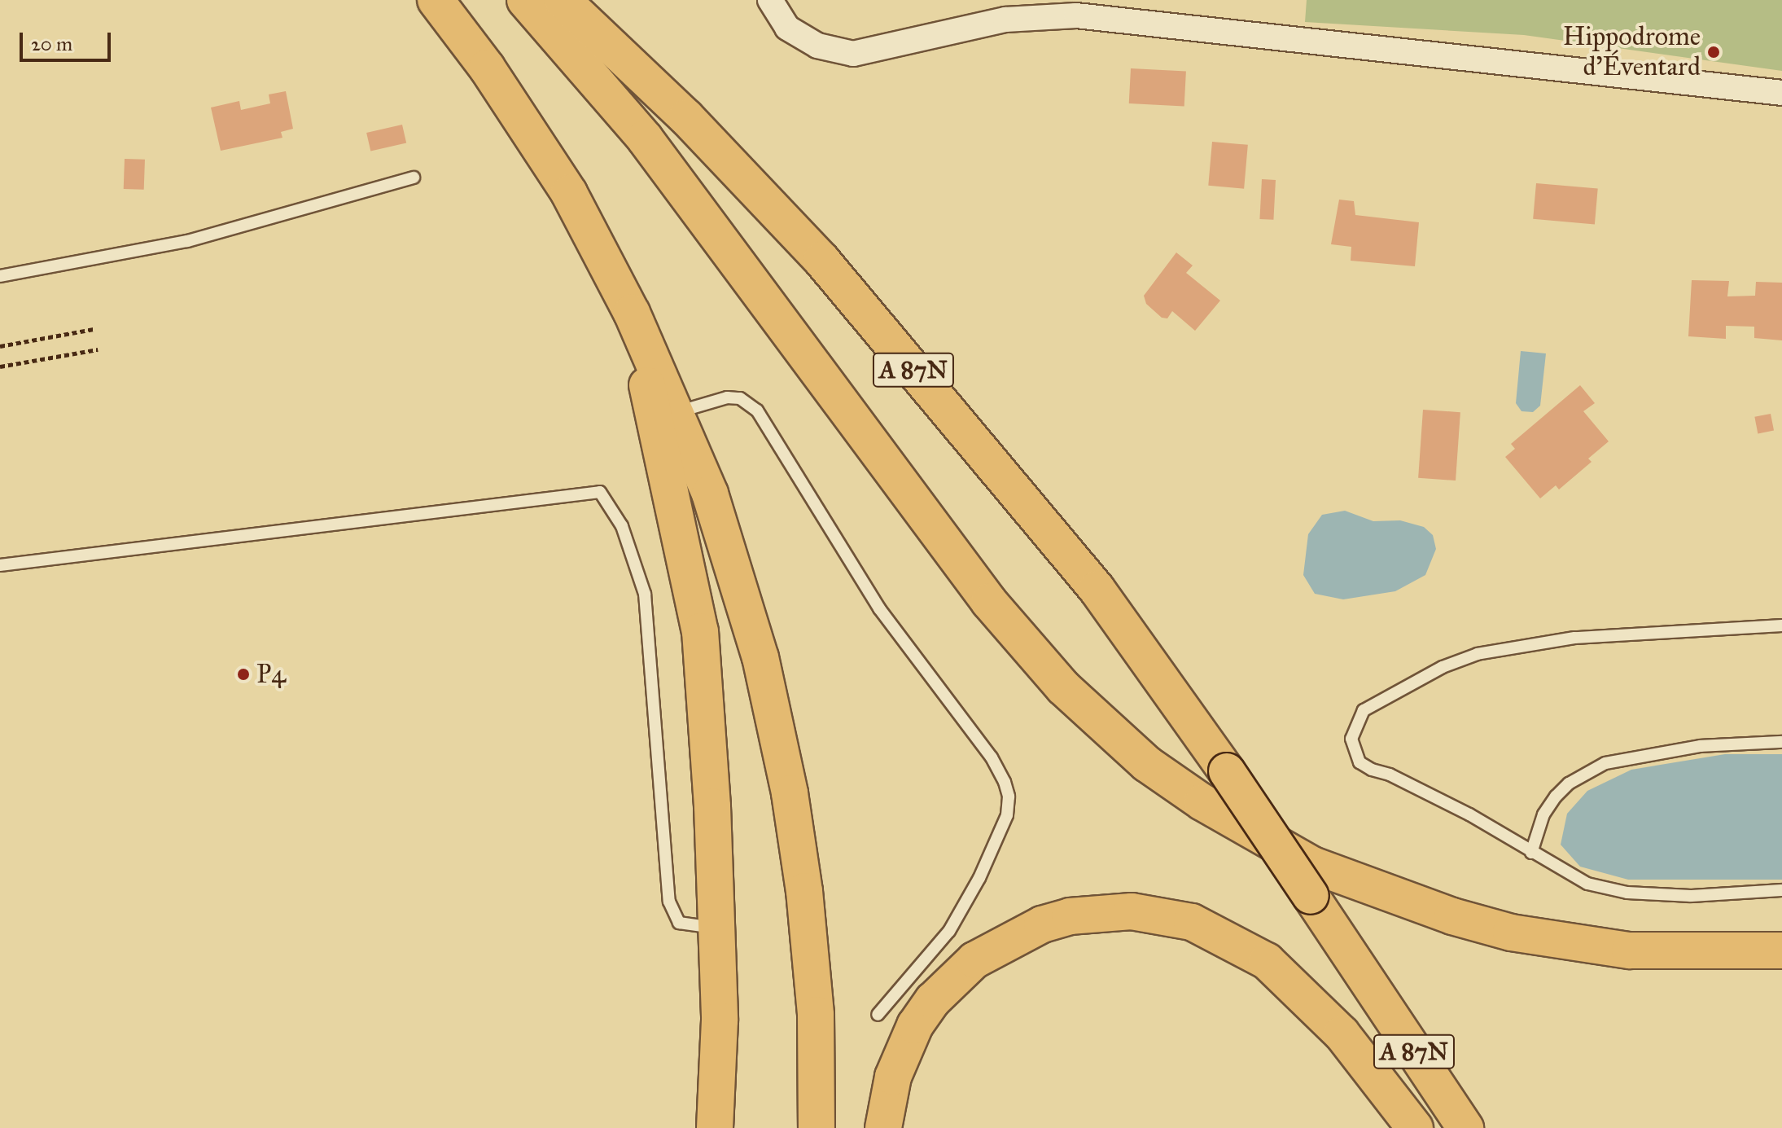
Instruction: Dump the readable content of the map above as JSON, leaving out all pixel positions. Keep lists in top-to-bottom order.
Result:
{
  "streets": {
    "highway": ["A 87N"]
  },
  "places": ["Hippodrome d'Éventard", "P4"],
  "scale_bar": "20 m"
}
